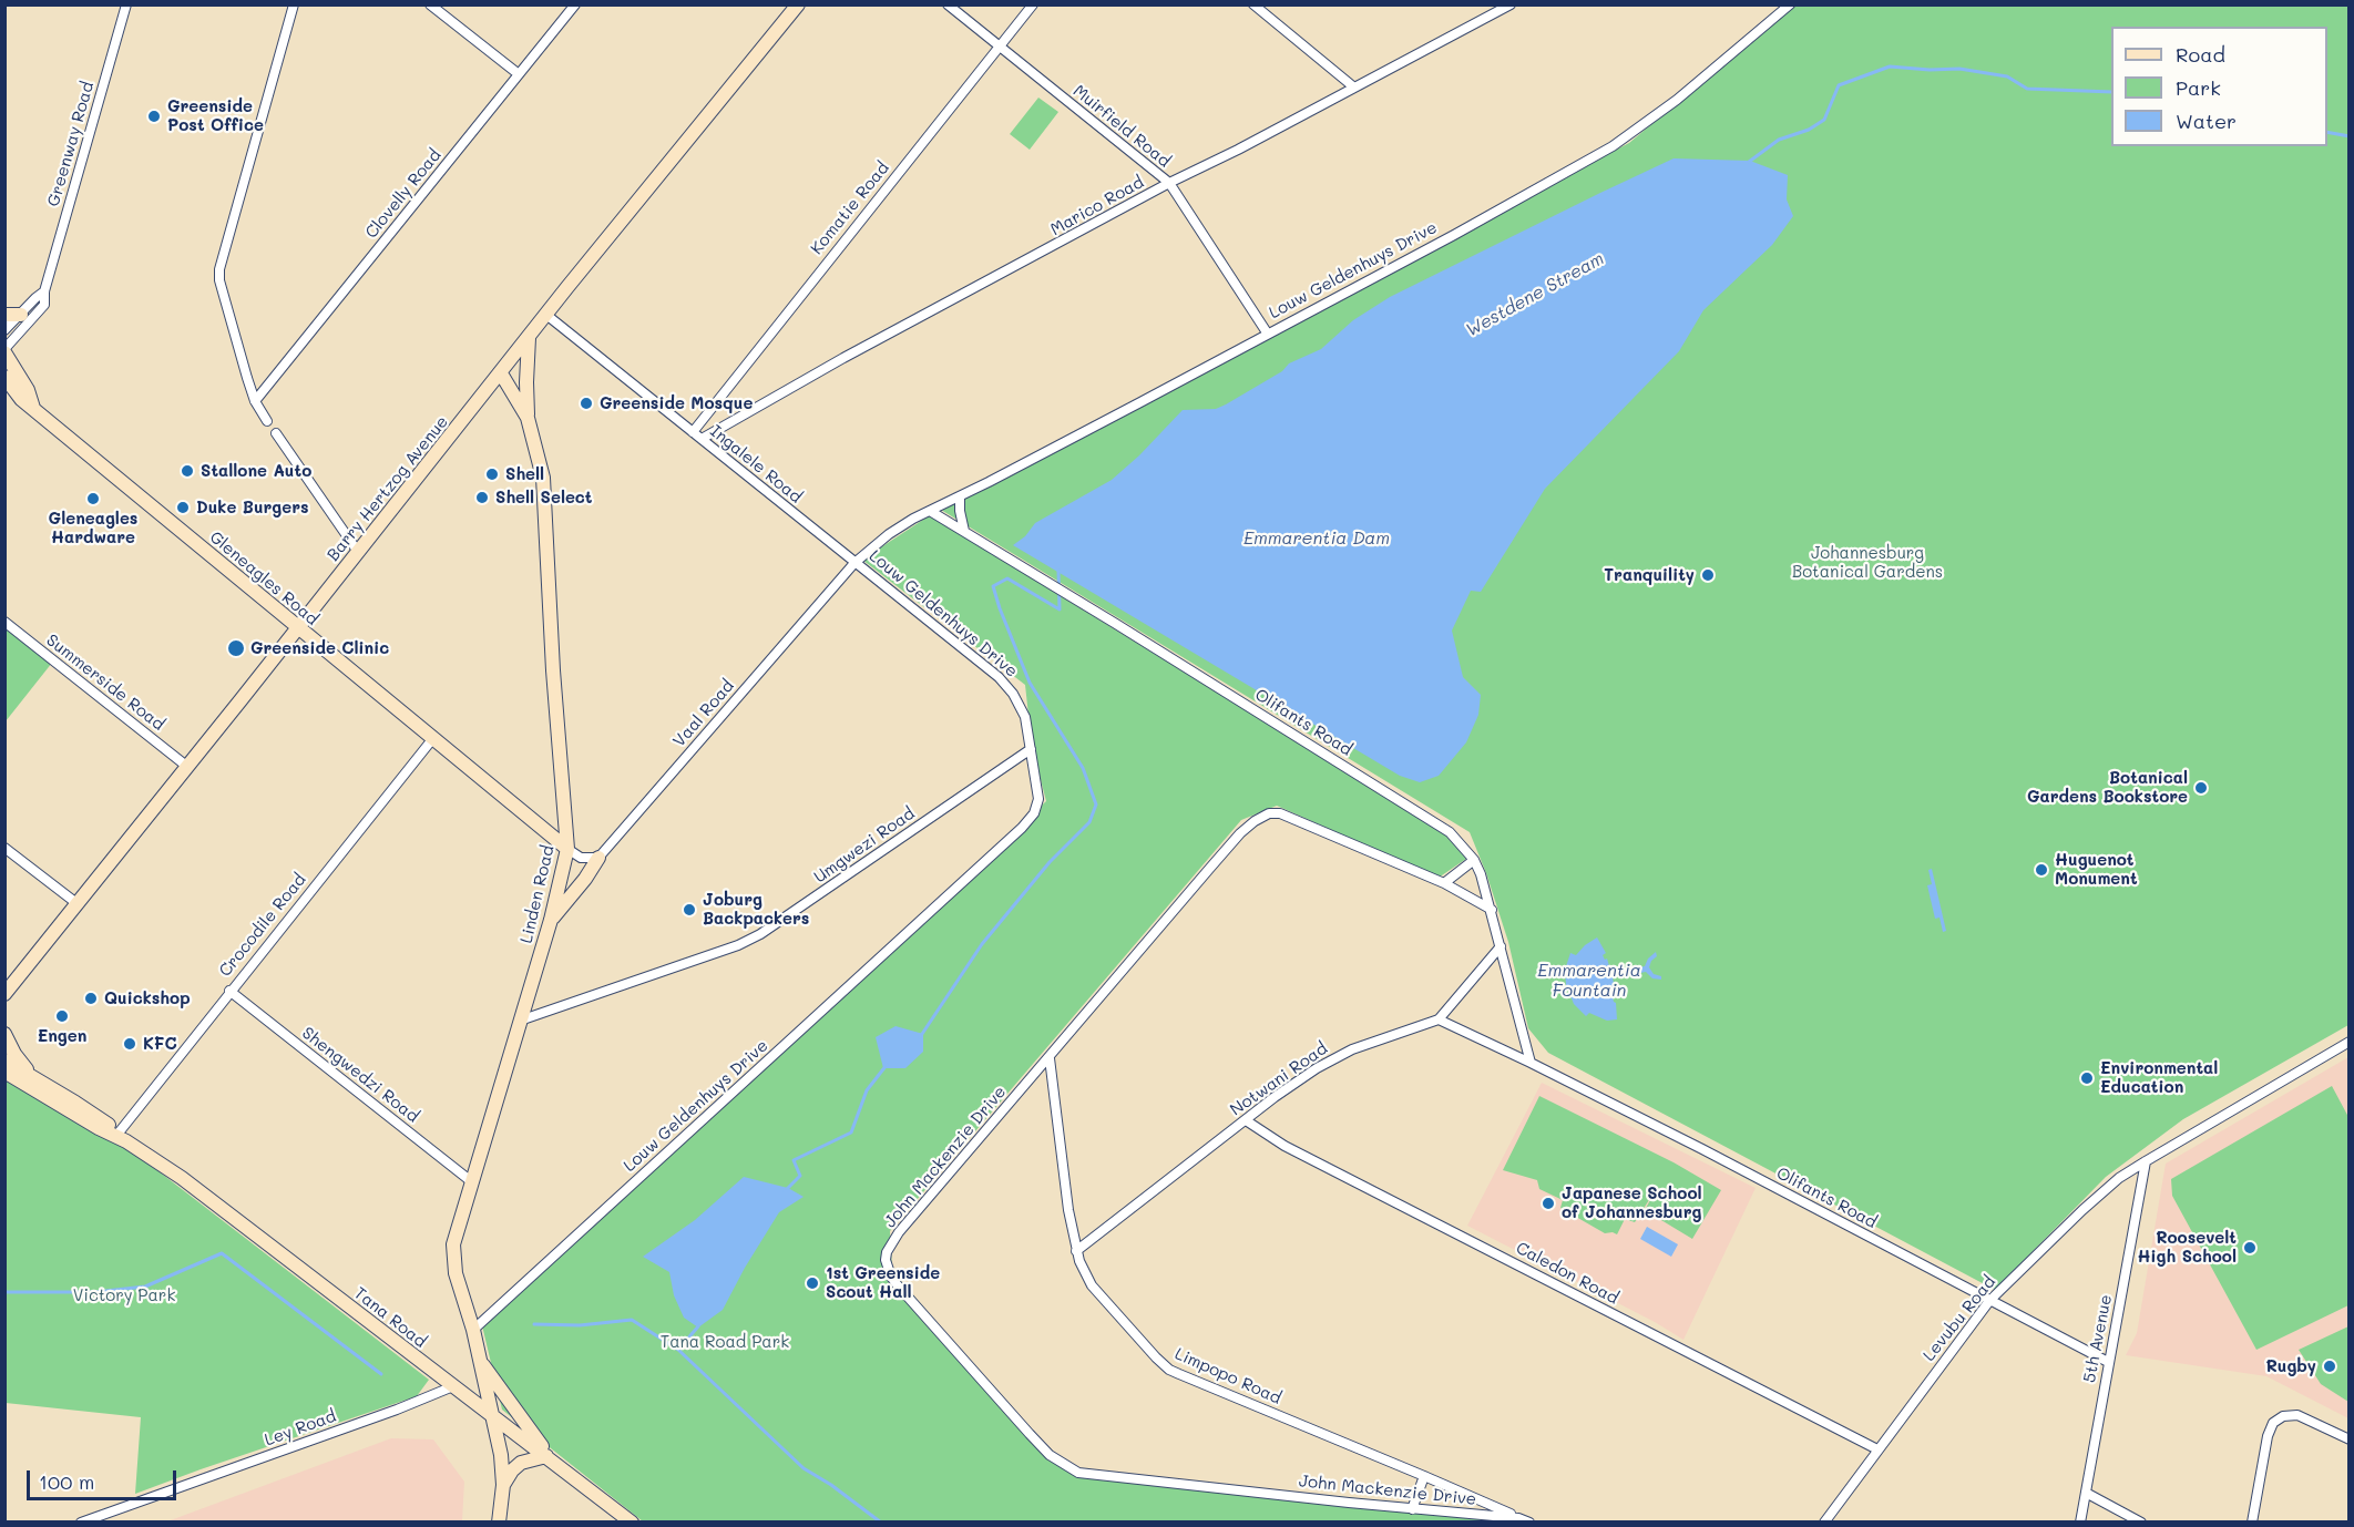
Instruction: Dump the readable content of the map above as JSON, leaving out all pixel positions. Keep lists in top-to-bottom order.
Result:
{
  "streets": {
    "main road": [
      "Barry Hertzog Avenue",
      "Gleneagles Road",
      "Linden Road",
      "Tana Road"
    ],
    "street": [
      "Muirfield Road",
      "Greenway Road",
      "Clovelly Road",
      "Marico Road",
      "Komatie Road",
      "Louw Geldenhuys Drive",
      "Ingalele Road",
      "Summerside Road",
      "Vaal Road",
      "Olifants Road",
      "Umgwezi Road",
      "Crocodile Road",
      "Shengwedzi Road",
      "Notwani Road",
      "John Mackenzie Drive",
      "Caledon Road",
      "Levubu Road",
      "5th Avenue",
      "Limpopo Road",
      "Ley Road"
    ]
  },
  "crossings": [
    ["Muirfield Road", "Marico Road"],
    ["Muirfield Road", "Komatie Road"],
    ["Muirfield Road", "Louw Geldenhuys Drive"],
    ["Greenway Road", "Gleneagles Road"],
    ["Marico Road", "Ingalele Road"],
    ["Komatie Road", "Ingalele Road"],
    ["Louw Geldenhuys Drive", "Ingalele Road"],
    ["Louw Geldenhuys Drive", "Vaal Road"],
    ["Louw Geldenhuys Drive", "Olifants Road"],
    ["Louw Geldenhuys Drive", "Umgwezi Road"],
    ["Louw Geldenhuys Drive", "Linden Road"],
    ["Ingalele Road", "Barry Hertzog Avenue"],
    ["Ingalele Road", "Vaal Road"],
    ["Barry Hertzog Avenue", "Gleneagles Road"],
    ["Barry Hertzog Avenue", "Summerside Road"],
    ["Barry Hertzog Avenue", "Linden Road"],
    ["Gleneagles Road", "Linden Road"],
    ["Gleneagles Road", "Crocodile Road"],
    ["Olifants Road", "Notwani Road"],
    ["Olifants Road", "John Mackenzie Drive"],
    ["Olifants Road", "Levubu Road"],
    ["Olifants Road", "5th Avenue"],
    ["Umgwezi Road", "Linden Road"],
    ["Linden Road", "Shengwedzi Road"],
    ["Linden Road", "Tana Road"],
    ["Crocodile Road", "Shengwedzi Road"],
    ["Crocodile Road", "Tana Road"],
    ["Notwani Road", "Caledon Road"],
    ["Notwani Road", "Limpopo Road"],
    ["John Mackenzie Drive", "Limpopo Road"],
    ["Caledon Road", "Levubu Road"],
    ["Tana Road", "Ley Road"],
    ["Levubu Road", "5th Avenue"]
  ],
  "water": ["Westdene Stream", "Emmarentia Dam", "Emmarentia Fountain"],
  "parks": ["Johannesburg Botanical Gardens", "Victory Park", "Tana Road Park"],
  "places": [
    "Greenside Post Office",
    "Greenside Mosque",
    "Stallone Auto",
    "Shell",
    "Shell Select",
    "Gleneagles Hardware",
    "Duke Burgers",
    "Tranquility",
    "Greenside Clinic",
    "Botanical Gardens Bookstore",
    "Huguenot Monument",
    "Joburg Backpackers",
    "Quickshop",
    "Engen",
    "KFC",
    "Environmental Education",
    "Japanese School of Johannesburg",
    "Roosevelt High School",
    "1st Greenside Scout Hall",
    "Rugby"
  ],
  "legend": ["Road", "Park", "Water"],
  "scale_bar": "100 m"
}
